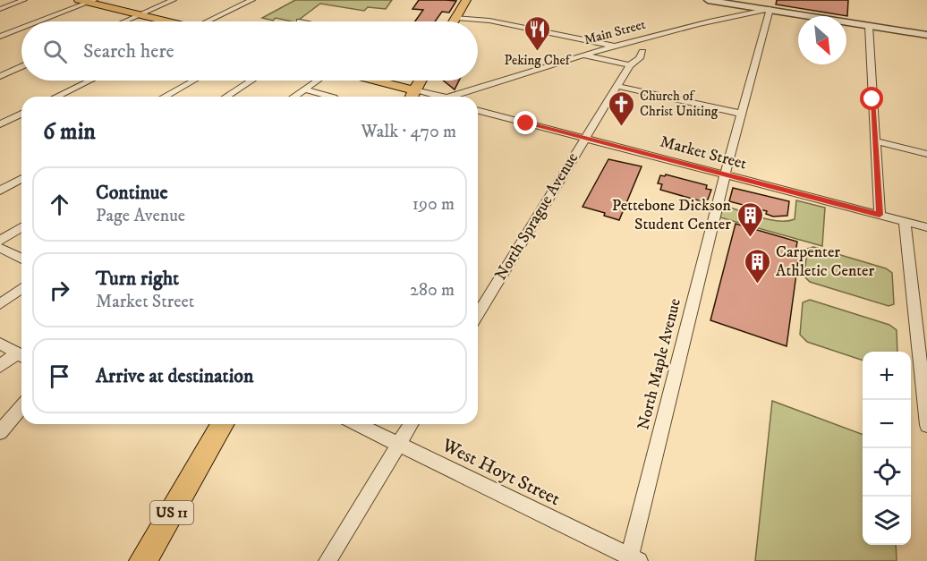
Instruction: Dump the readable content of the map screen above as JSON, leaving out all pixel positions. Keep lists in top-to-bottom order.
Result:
{
  "streets": {
    "main road": ["US 11"],
    "street": [
      "Main Street",
      "Market Street",
      "North Sprague Avenue",
      "North Maple Avenue",
      "West Hoyt Street"
    ]
  },
  "crossings": [
    ["Main Street", "North Maple Avenue"],
    ["Market Street", "North Sprague Avenue"],
    ["Market Street", "North Maple Avenue"],
    ["North Maple Avenue", "West Hoyt Street"]
  ],
  "places": {
    "restaurant": ["Peking Chef"],
    "church": ["Church of Christ Uniting"],
    "building": ["Pettebone Dickson Student Center", "Carpenter Athletic Center"]
  },
  "north": "bottom right",
  "page": {
    "search": "Search here",
    "heading": ["6 min", "Walk · 470 m"],
    "list": [
      ["Continue", "Page Avenue", "190 m"],
      ["Turn right", "Market Street", "280 m"],
      "Arrive at destination"
    ],
    "map_buttons": ["+", "−"]
  }
}
